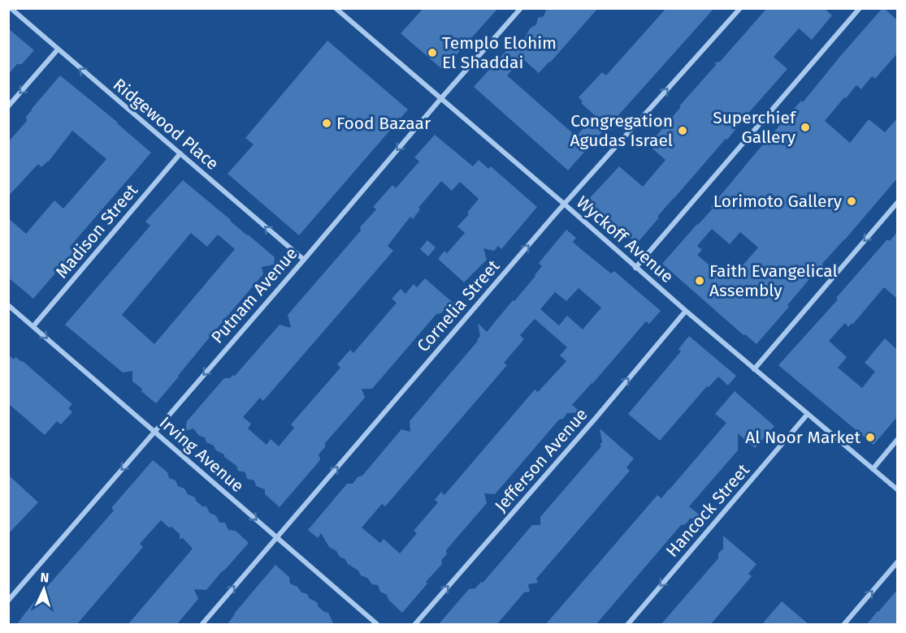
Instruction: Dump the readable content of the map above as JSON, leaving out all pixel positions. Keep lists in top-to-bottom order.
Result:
{
  "streets": {
    "street": [
      "Ridgewood Place",
      "Madison Street",
      "Wyckoff Avenue",
      "Putnam Avenue",
      "Cornelia Street",
      "Irving Avenue",
      "Jefferson Avenue",
      "Hancock Street"
    ]
  },
  "crossings": [
    ["Ridgewood Place", "Madison Street"],
    ["Ridgewood Place", "Putnam Avenue"],
    ["Madison Street", "Irving Avenue"],
    ["Wyckoff Avenue", "Putnam Avenue"],
    ["Wyckoff Avenue", "Cornelia Street"],
    ["Wyckoff Avenue", "Jefferson Avenue"],
    ["Wyckoff Avenue", "Hancock Street"],
    ["Putnam Avenue", "Irving Avenue"],
    ["Cornelia Street", "Irving Avenue"]
  ],
  "one_way": [
    "Ridgewood Place",
    "Putnam Avenue",
    "Cornelia Street",
    "Irving Avenue",
    "Jefferson Avenue",
    "Hancock Street"
  ],
  "places": [
    "Templo Elohim El Shaddai",
    "Food Bazaar",
    "Superchief Gallery",
    "Congregation Agudas Israel",
    "Lorimoto Gallery",
    "Faith Evangelical Assembly",
    "Al Noor Market"
  ],
  "north": "top"
}
